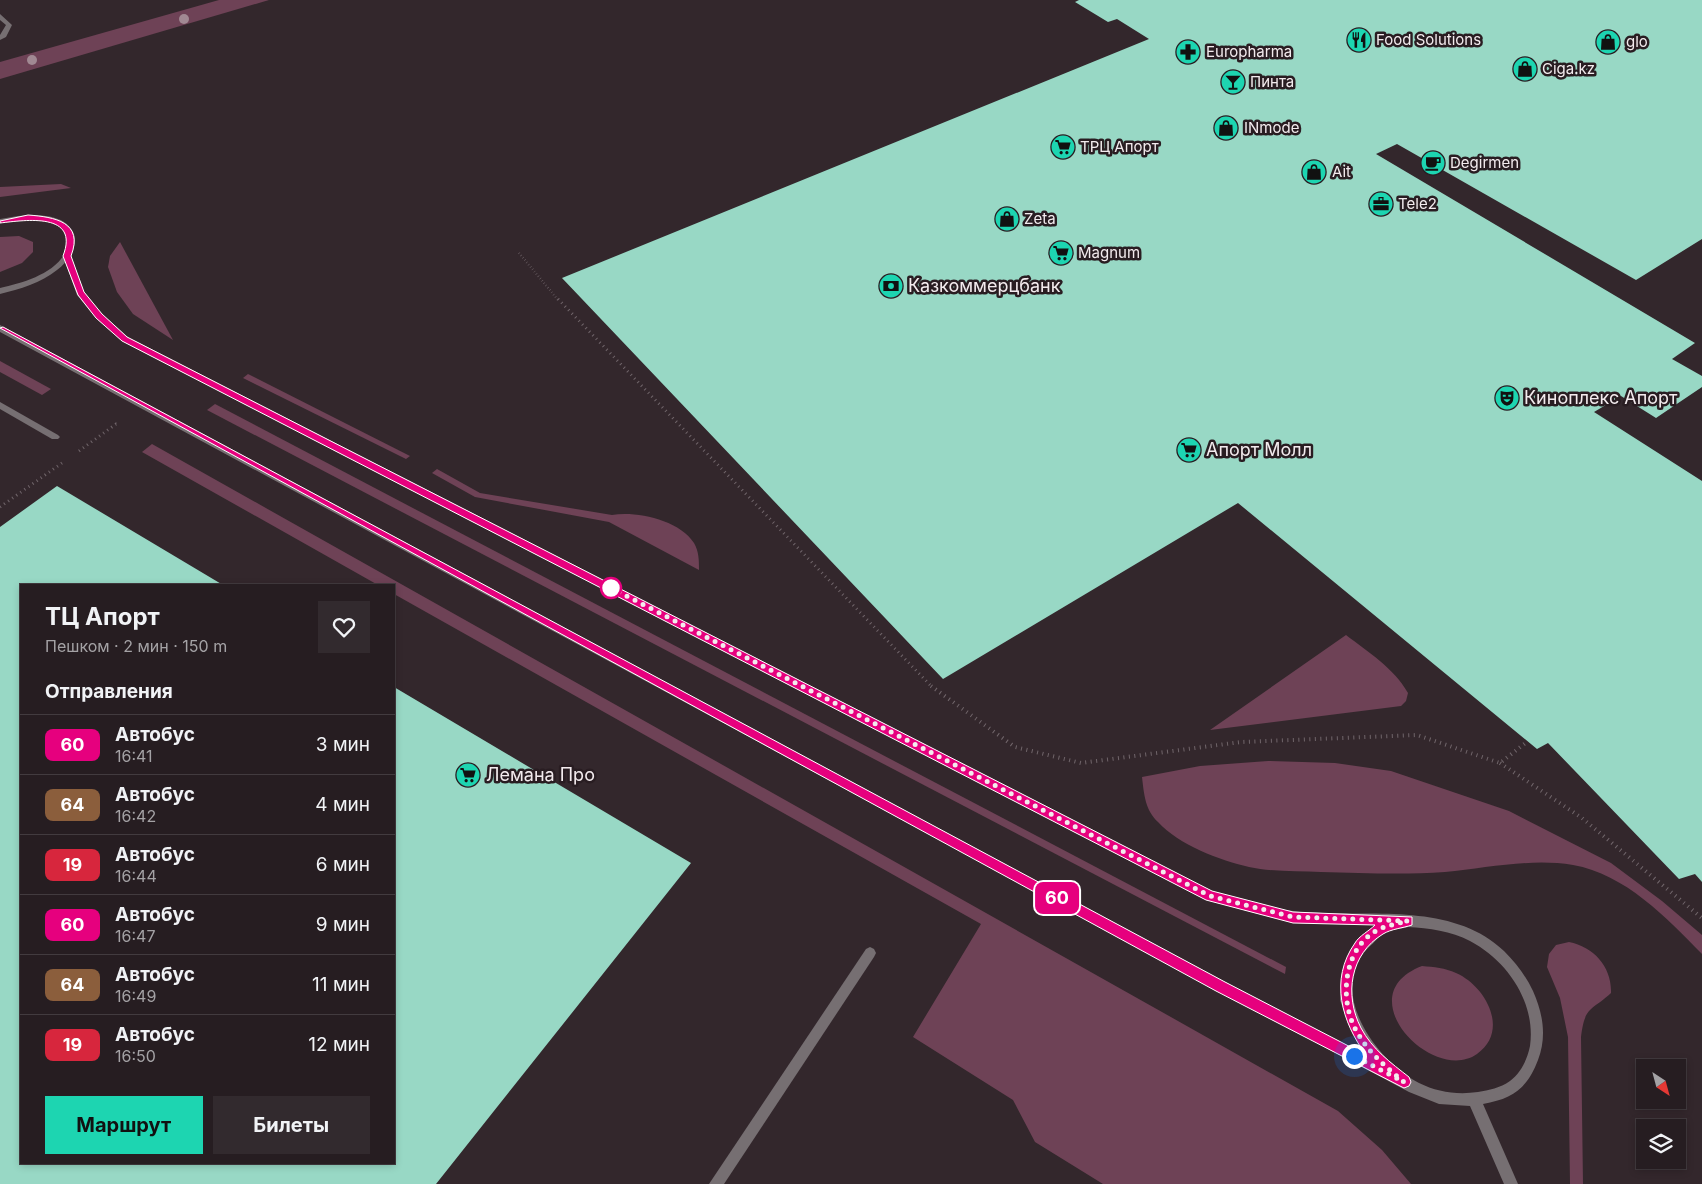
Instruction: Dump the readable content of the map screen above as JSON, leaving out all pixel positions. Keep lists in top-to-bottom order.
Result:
{
  "places": {
    "restaurant": ["Food Solutions"],
    "shop": [
      "glo",
      "Ciga.kz",
      "INmode",
      "Ait",
      "Zeta"
    ],
    "pharmacy": ["Europharma"],
    "bar": ["Пинта"],
    "supermarket": [
      "ТРЦ Апорт",
      "Magnum",
      "Апорт Молл",
      "Лемана Про"
    ],
    "cafe": ["Degirmen"],
    "office": ["Tele2"],
    "bank": ["Казкоммерцбанк"],
    "theatre": ["Киноплекс Апорт"]
  },
  "lines": ["bus line 60"],
  "north": "bottom right",
  "page": {
    "on_map": "60",
    "heading": [
      ["ТЦ Апорт", "Пешком · 2 мин · 150 m"],
      "Отправления"
    ],
    "list": [
      {
        "mark": "60",
        "name": "Автобус",
        "note": "16:41",
        "value": "3 мин"
      },
      {
        "mark": "64",
        "name": "Автобус",
        "note": "16:42",
        "value": "4 мин"
      },
      {
        "mark": "19",
        "name": "Автобус",
        "note": "16:44",
        "value": "6 мин"
      },
      {
        "mark": "60",
        "name": "Автобус",
        "note": "16:47",
        "value": "9 мин"
      },
      {
        "mark": "64",
        "name": "Автобус",
        "note": "16:49",
        "value": "11 мин"
      },
      {
        "mark": "19",
        "name": "Автобус",
        "note": "16:50",
        "value": "12 мин"
      }
    ],
    "buttons": ["Маршрут", "Билеты"]
  }
}
